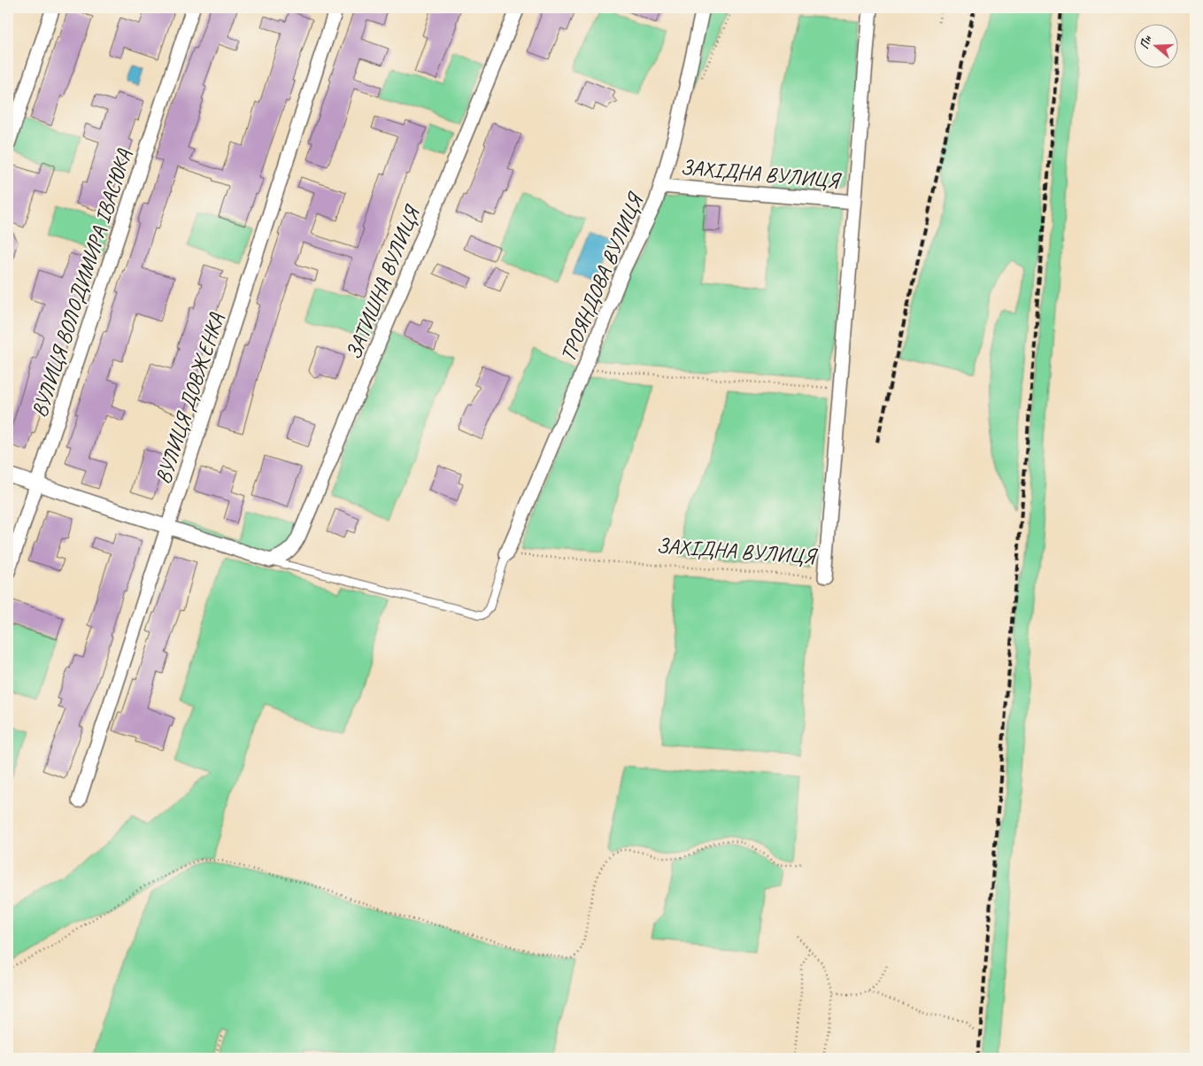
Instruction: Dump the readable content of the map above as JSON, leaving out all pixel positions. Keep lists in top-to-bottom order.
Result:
{
  "streets": {
    "street": [
      "ЗАХІДНА ВУЛИЦЯ",
      "ТРОЯНДОВА ВУЛИЦЯ",
      "ВУЛИЦЯ ВОЛОДИМИРА ІВАСЮКА",
      "ЗАТИШНА ВУЛИЦЯ",
      "ВУЛИЦЯ ДОВЖЕНКА"
    ]
  },
  "crossings": [
    ["ЗАХІДНА ВУЛИЦЯ", "ТРОЯНДОВА ВУЛИЦЯ"]
  ],
  "north": "left"
}
